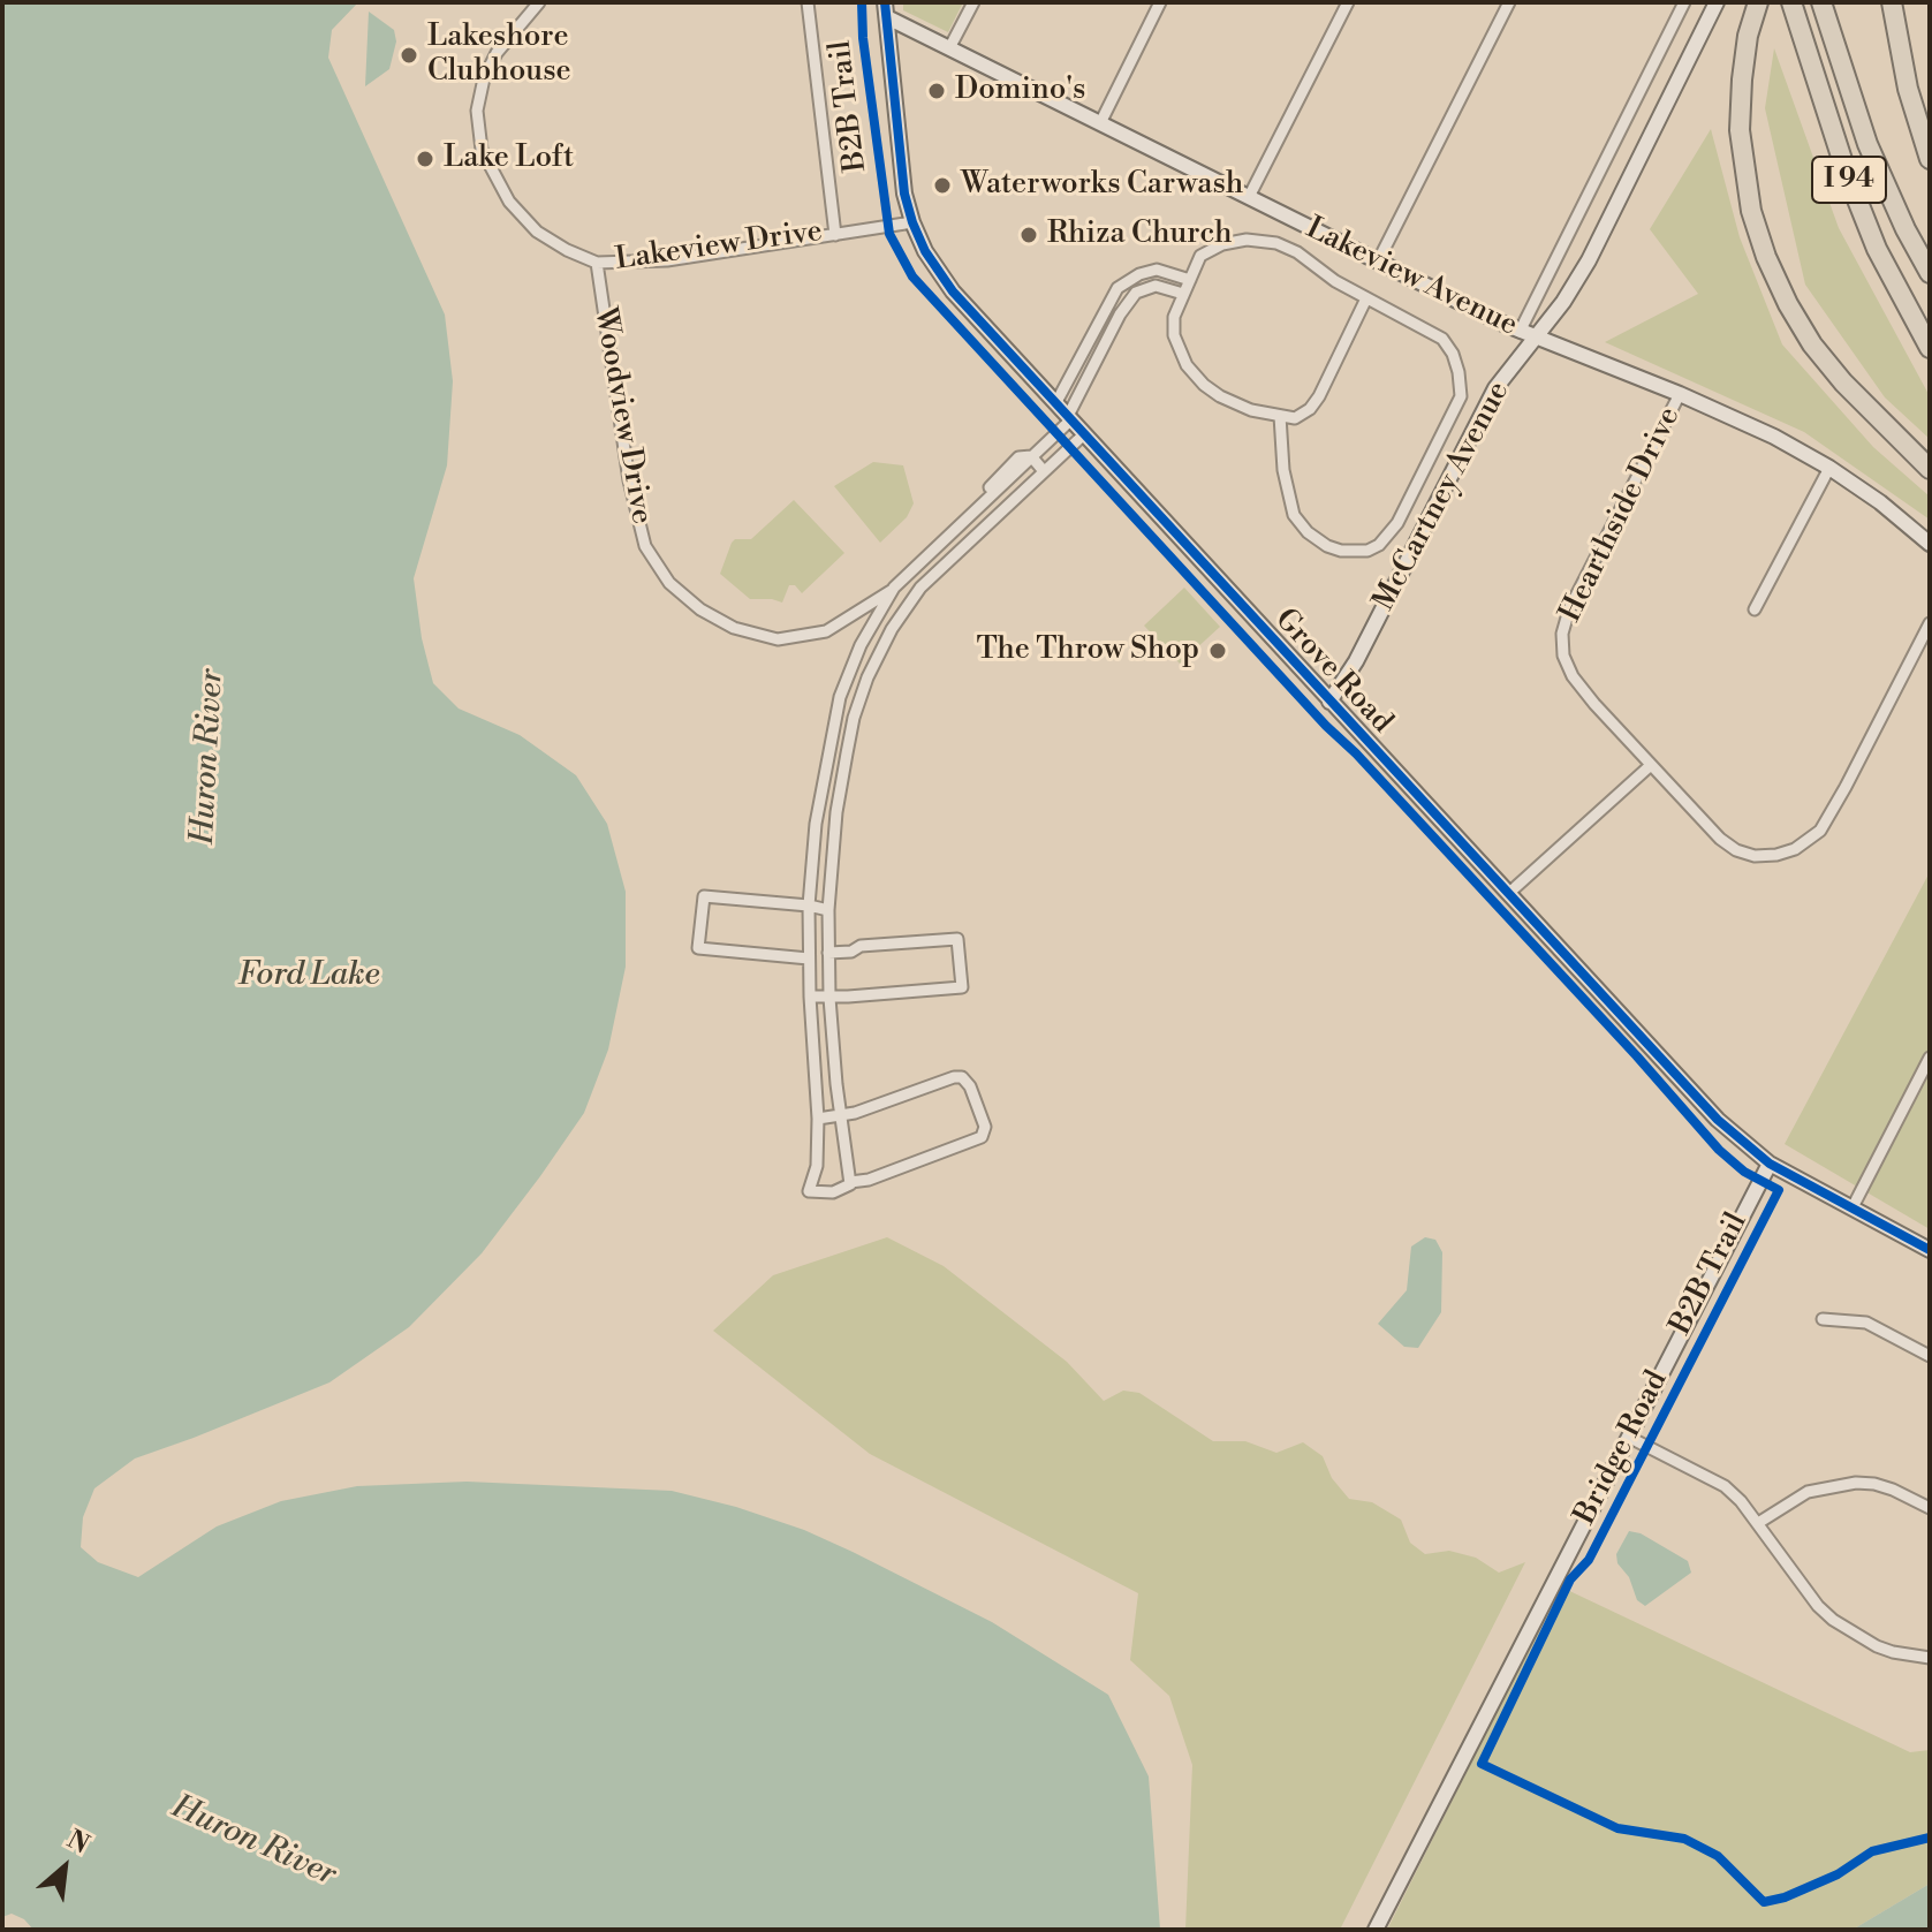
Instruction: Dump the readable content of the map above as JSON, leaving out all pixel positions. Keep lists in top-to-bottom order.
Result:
{
  "streets": {
    "highway": ["I 94"],
    "street": [
      "Lakeview Drive",
      "Lakeview Avenue",
      "Woodview Drive",
      "McCartney Avenue",
      "Hearthside Drive",
      "Grove Road",
      "Bridge Road"
    ],
    "cycle path": ["B2B Trail"]
  },
  "crossings": [
    ["Lakeview Drive", "Woodview Drive"],
    ["Lakeview Avenue", "McCartney Avenue"],
    ["Lakeview Avenue", "Hearthside Drive"],
    ["Lakeview Avenue", "Grove Road"],
    ["McCartney Avenue", "Grove Road"],
    ["Grove Road", "Bridge Road"]
  ],
  "water": ["Huron River", "Ford Lake"],
  "places": [
    "Lakeshore Clubhouse",
    "Domino's",
    "Lake Loft",
    "Waterworks Carwash",
    "Rhiza Church",
    "The Throw Shop"
  ],
  "north": "top right"
}
